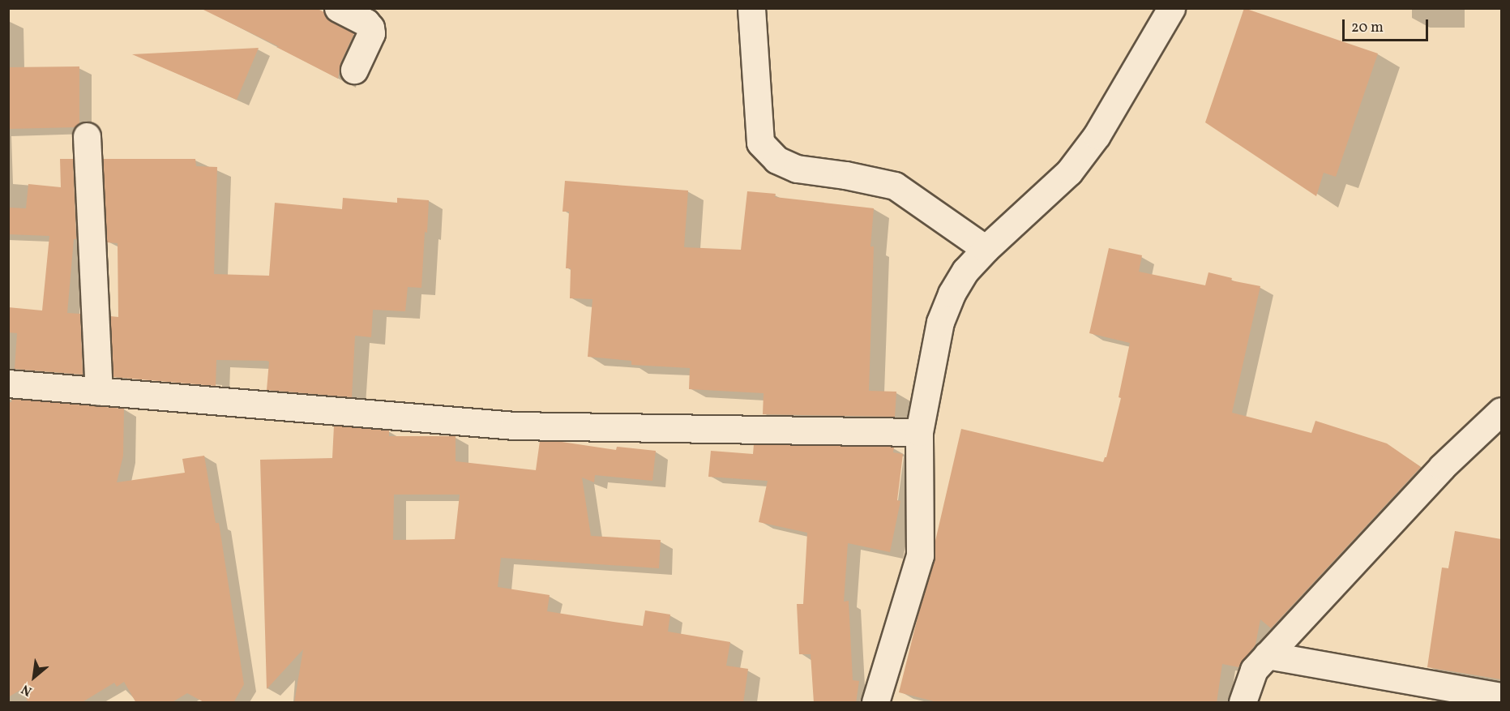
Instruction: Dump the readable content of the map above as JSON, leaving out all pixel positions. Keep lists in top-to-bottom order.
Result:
{
  "scale_bar": "20 m",
  "north": "bottom left"
}
